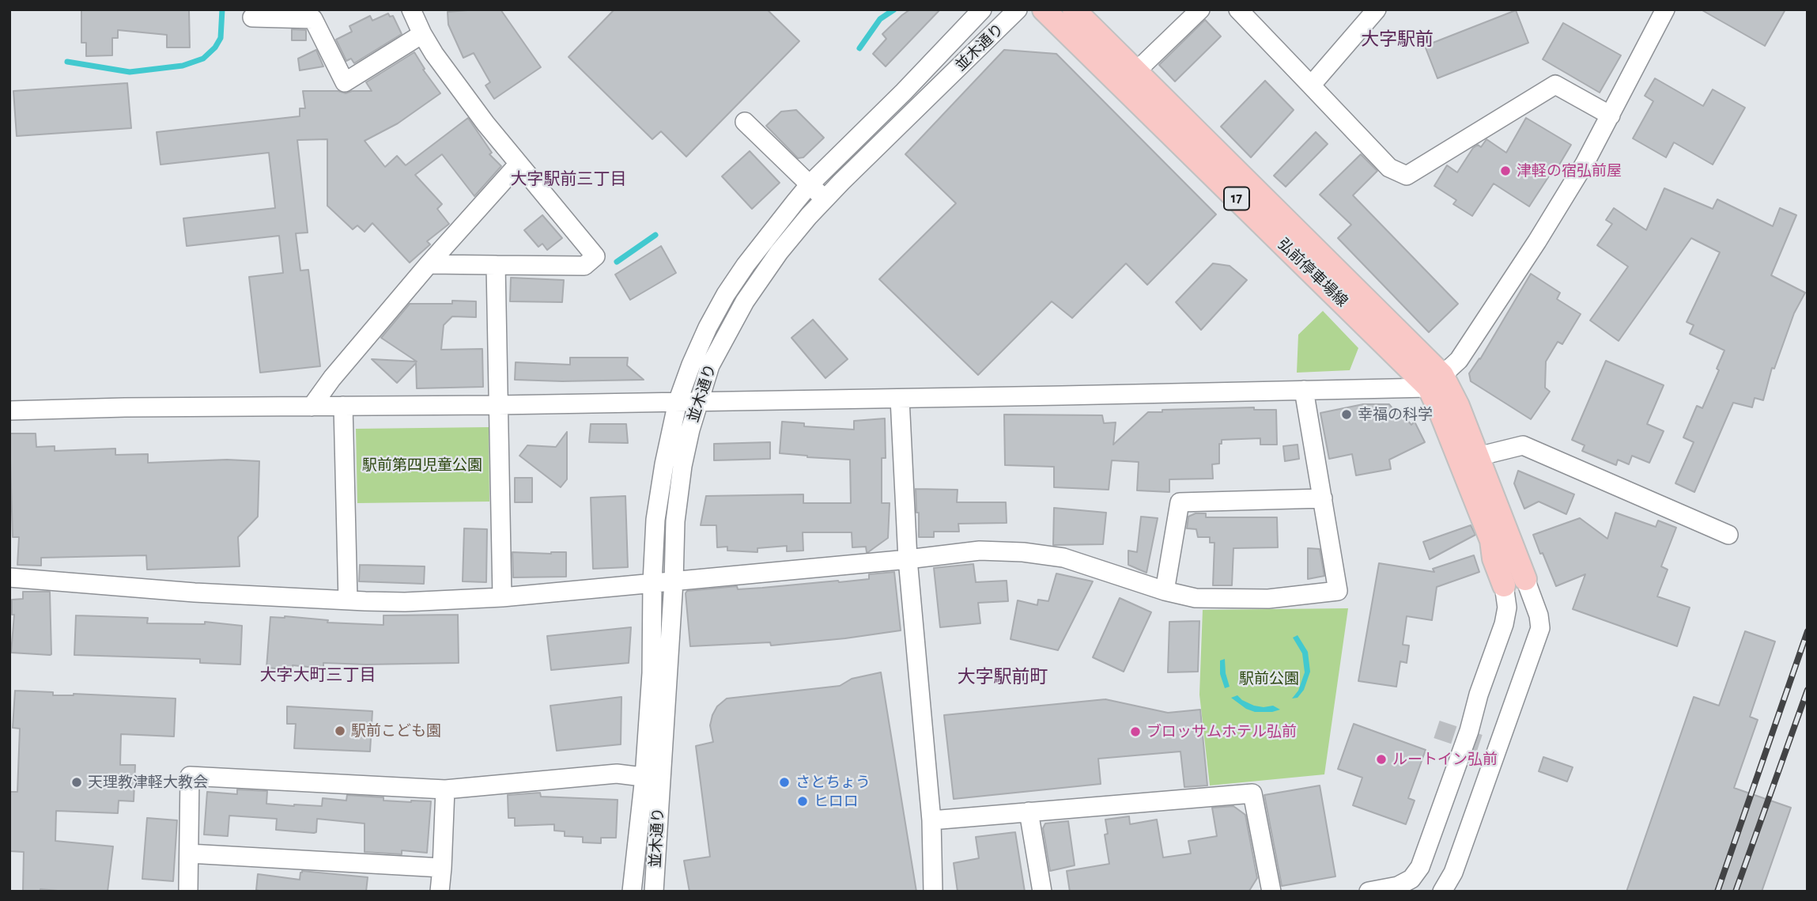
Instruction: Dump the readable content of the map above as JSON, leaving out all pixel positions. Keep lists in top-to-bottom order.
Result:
{
  "streets": {
    "main road": ["17", "弘前停車場線"],
    "street": ["並木通り"]
  },
  "districts": [
    "大字駅前",
    "大字駅前三丁目",
    "大字大町三丁目",
    "大字駅前町"
  ],
  "parks": ["駅前第四児童公園", "駅前公園"],
  "places": [
    "津軽の宿弘前屋",
    "幸福の科学",
    "駅前こども園",
    "ブロッサムホテル弘前",
    "ルートイン弘前",
    "天理教津軽大教会",
    "さとちょう",
    "ヒロロ"
  ]
}
